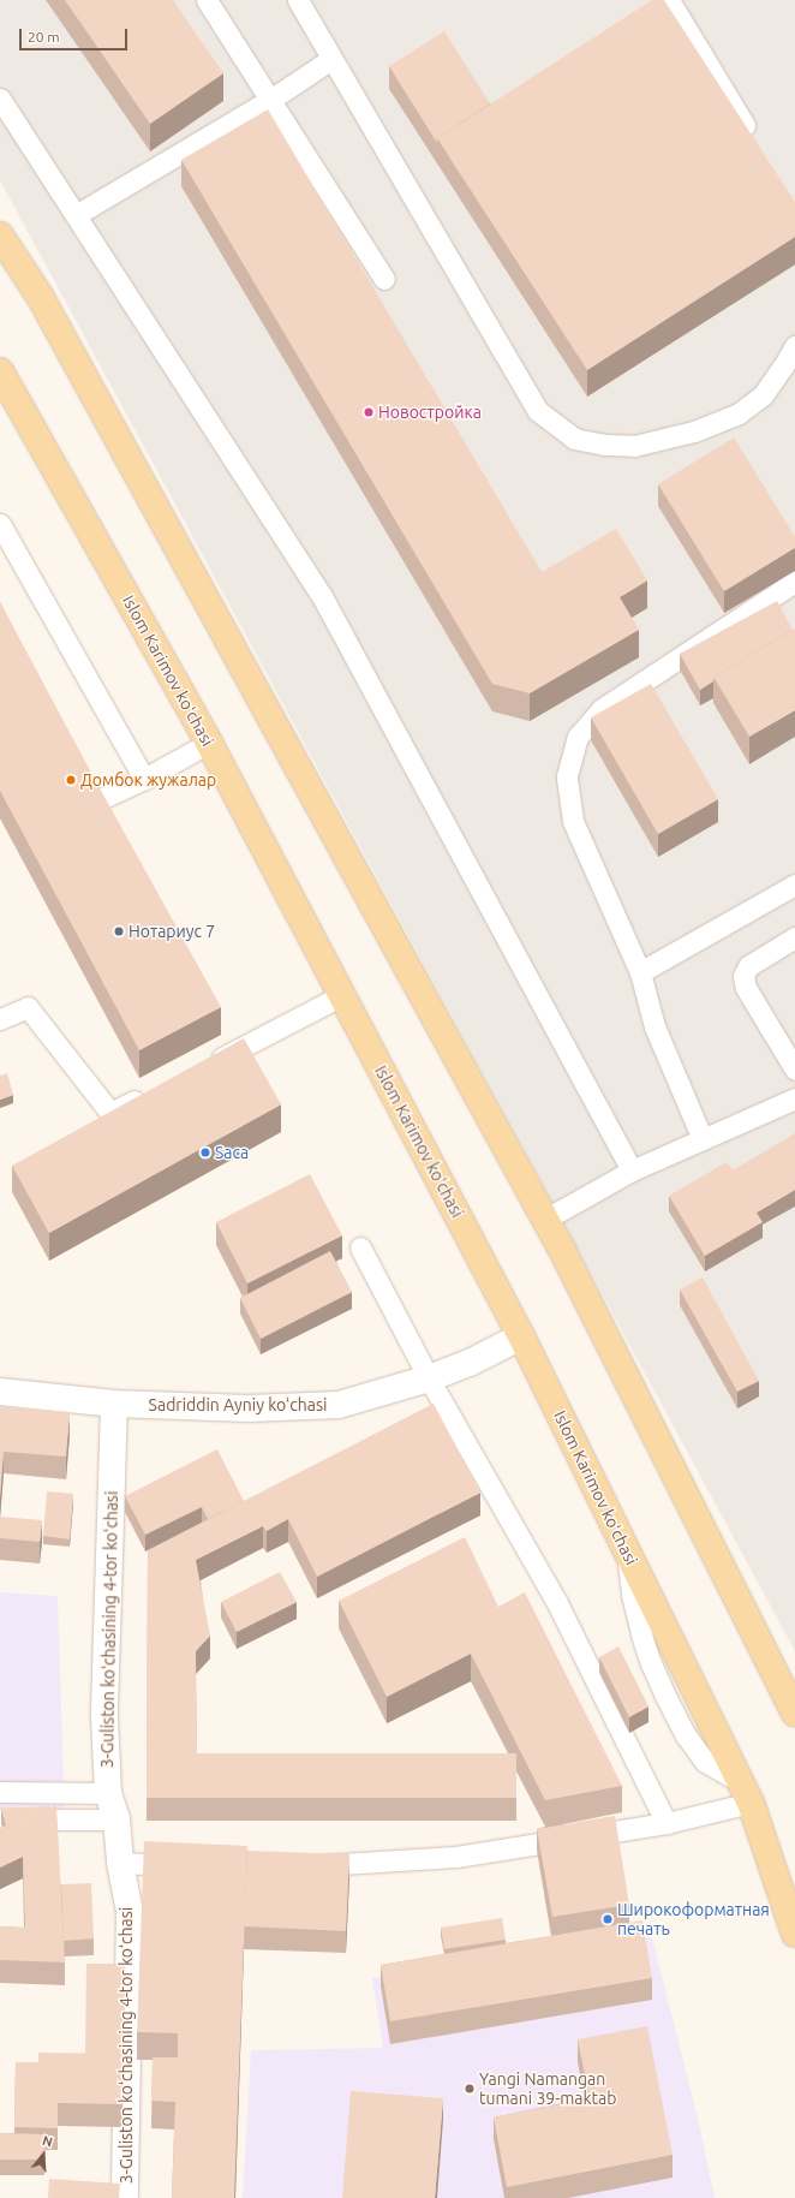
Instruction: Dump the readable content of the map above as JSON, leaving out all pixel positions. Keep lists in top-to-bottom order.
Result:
{
  "streets": {
    "main road": ["Islom Karimov koʻchasi"],
    "street": ["Sadriddin Ayniy koʻchasi", "3-Guliston koʻchasining 4-tor koʻchasi"]
  },
  "crossings": [
    ["Islom Karimov koʻchasi", "Sadriddin Ayniy koʻchasi"],
    ["Sadriddin Ayniy koʻchasi", "3-Guliston koʻchasining 4-tor koʻchasi"]
  ],
  "places": [
    "Новостройка",
    "Домбок жужалар",
    "Нотариус 7",
    "Saca",
    "Широкоформатная печать",
    "Yangi Namangan tumani 39-maktab"
  ],
  "scale_bar": "20 m",
  "north": "top"
}
